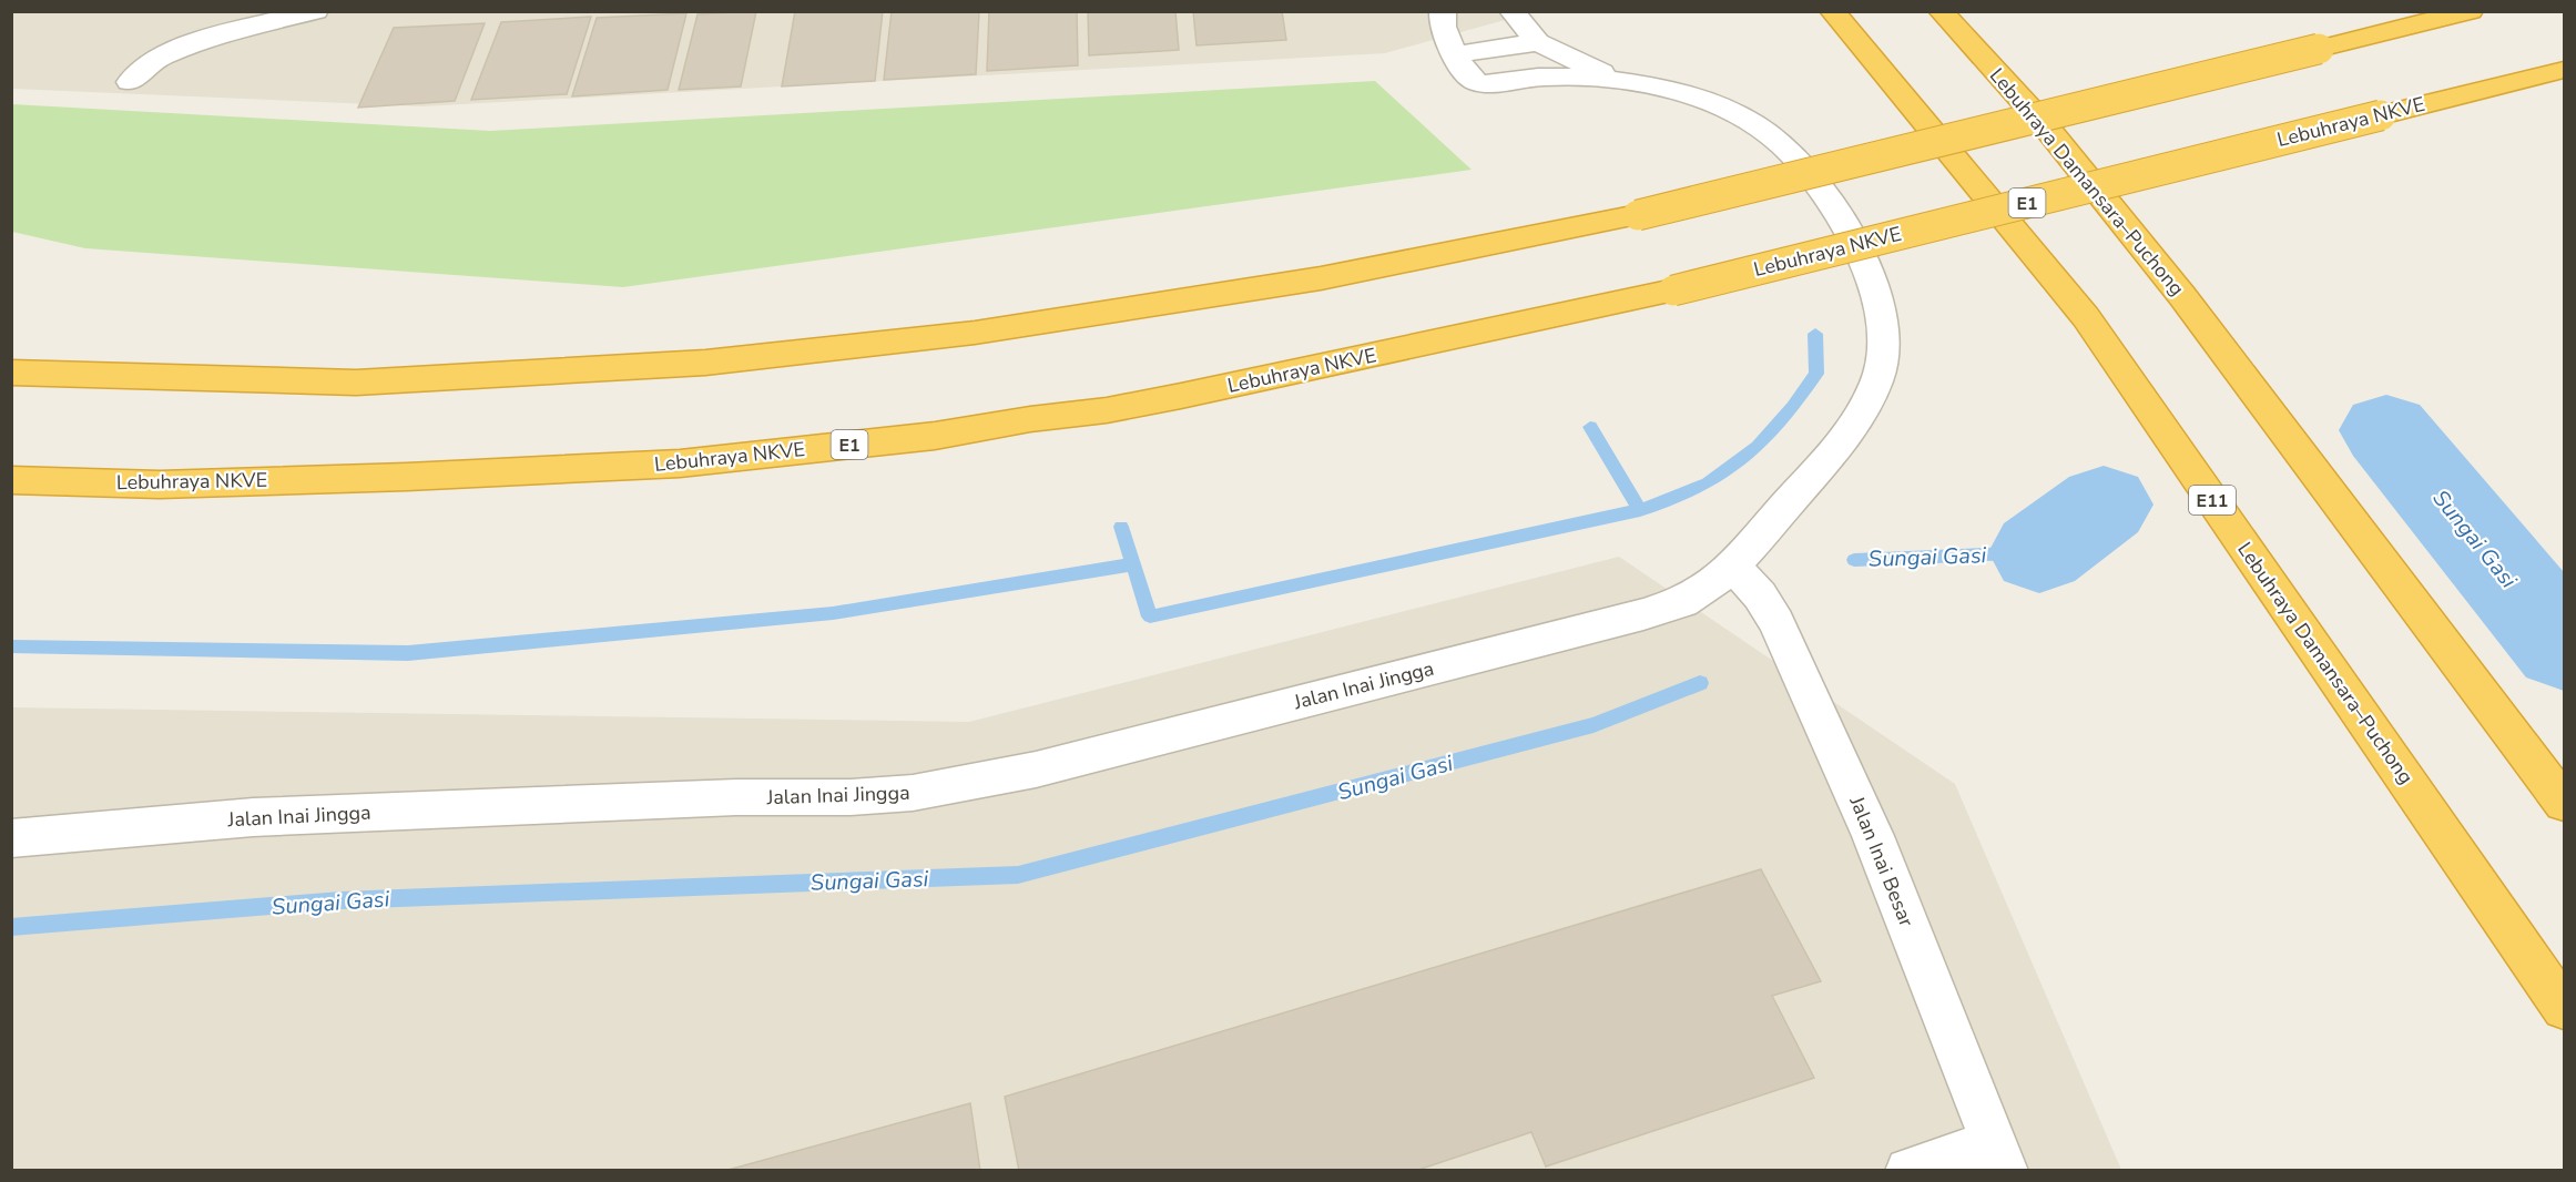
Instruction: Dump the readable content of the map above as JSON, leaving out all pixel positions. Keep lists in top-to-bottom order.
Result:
{
  "streets": {
    "highway": [
      "Lebuhraya NKVE",
      "Lebuhraya Damansara–Puchong",
      "E1",
      "E11"
    ],
    "street": ["Jalan Inai Jingga", "Jalan Inai Besar"]
  },
  "crossings": [
    ["Jalan Inai Jingga", "Jalan Inai Besar"]
  ],
  "water": ["Sungai Gasi"]
}
